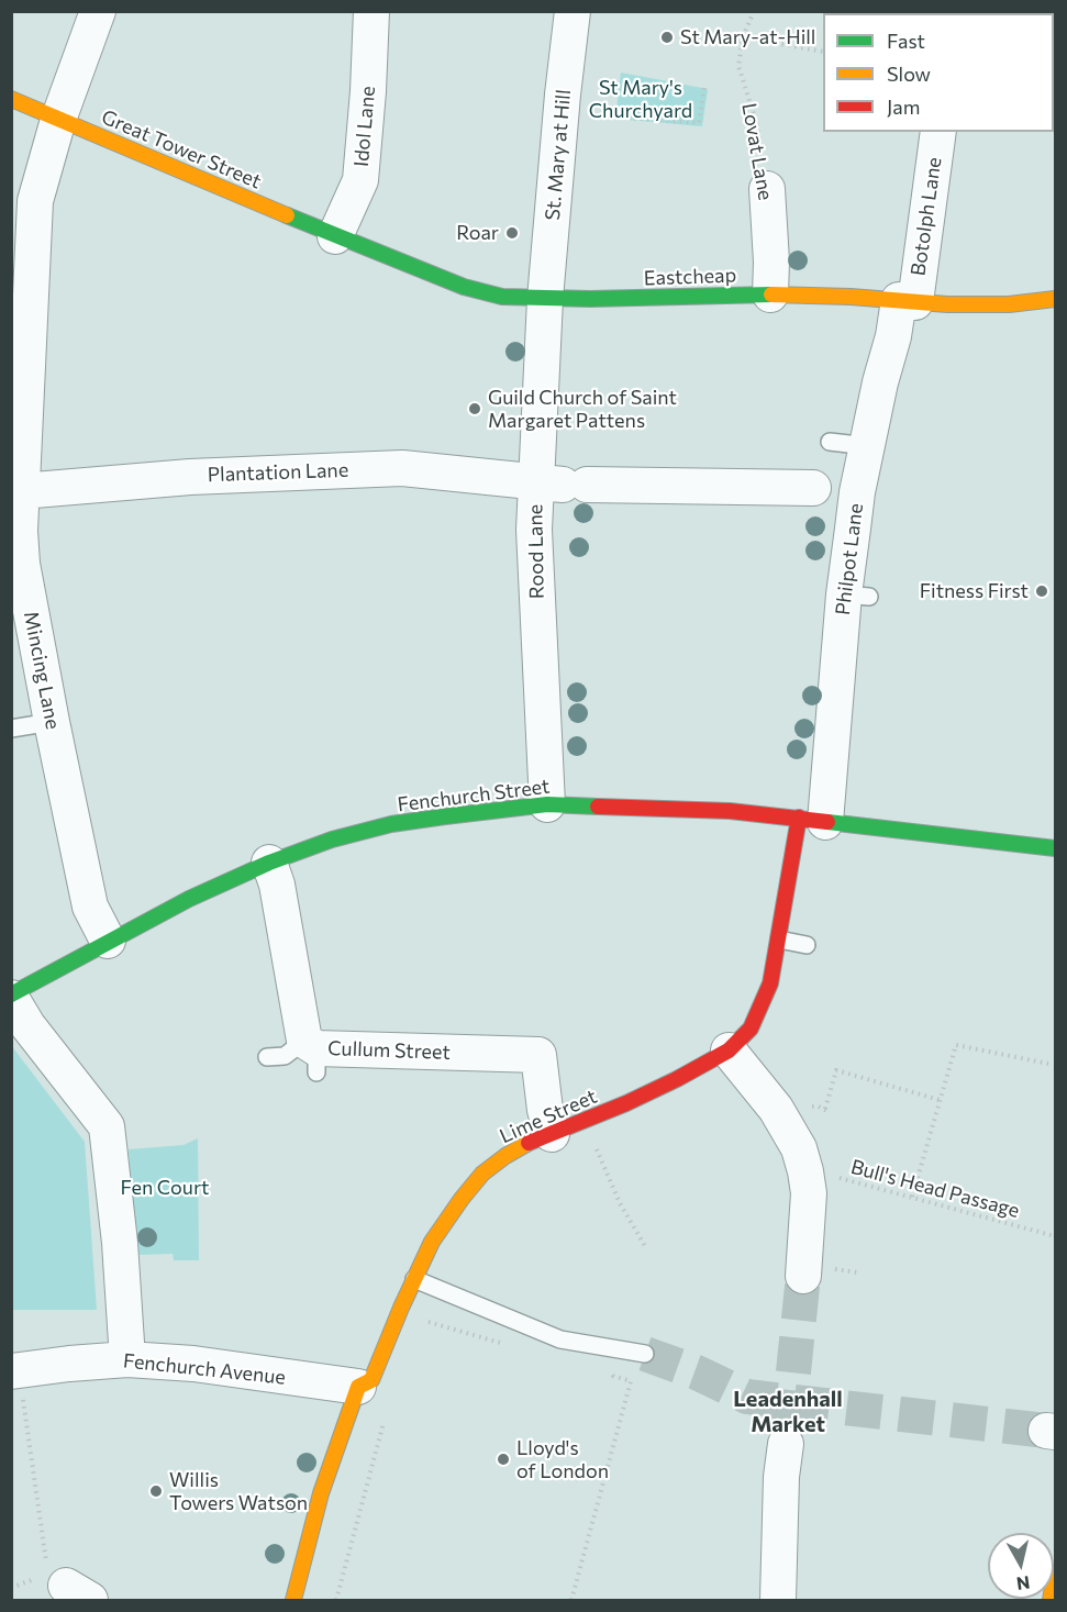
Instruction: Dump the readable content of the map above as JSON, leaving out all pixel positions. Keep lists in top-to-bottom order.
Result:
{
  "streets": {
    "street": [
      "Idol Lane",
      "Great Tower Street",
      "Lovat Lane",
      "St. Mary at Hill",
      "Botolph Lane",
      "Eastcheap",
      "Plantation Lane",
      "Rood Lane",
      "Philpot Lane",
      "Mincing Lane",
      "Fenchurch Street",
      "Cullum Street",
      "Lime Street",
      "Fenchurch Avenue"
    ],
    "path": ["Bull's Head Passage"]
  },
  "crossings": [
    ["Idol Lane", "Great Tower Street"],
    ["Idol Lane", "Eastcheap"],
    ["Great Tower Street", "Eastcheap"],
    ["Great Tower Street", "Mincing Lane"],
    ["Lovat Lane", "Eastcheap"],
    ["St. Mary at Hill", "Eastcheap"],
    ["St. Mary at Hill", "Rood Lane"],
    ["Botolph Lane", "Eastcheap"],
    ["Botolph Lane", "Philpot Lane"],
    ["Eastcheap", "Rood Lane"],
    ["Eastcheap", "Philpot Lane"],
    ["Plantation Lane", "Rood Lane"],
    ["Plantation Lane", "Philpot Lane"],
    ["Plantation Lane", "Mincing Lane"],
    ["Rood Lane", "Fenchurch Street"],
    ["Philpot Lane", "Fenchurch Street"],
    ["Philpot Lane", "Lime Street"],
    ["Mincing Lane", "Fenchurch Street"],
    ["Fenchurch Street", "Cullum Street"],
    ["Fenchurch Street", "Lime Street"],
    ["Cullum Street", "Lime Street"],
    ["Lime Street", "Fenchurch Avenue"]
  ],
  "districts": ["Leadenhall Market"],
  "parks": ["St Mary's Churchyard", "Fen Court"],
  "places": [
    "St Mary-at-Hill",
    "Roar",
    "Guild Church of Saint Margaret Pattens",
    "Fitness First",
    "Lloyd's of London",
    "Willis Towers Watson"
  ],
  "legend": ["Fast", "Slow", "Jam"],
  "north": "bottom"
}
